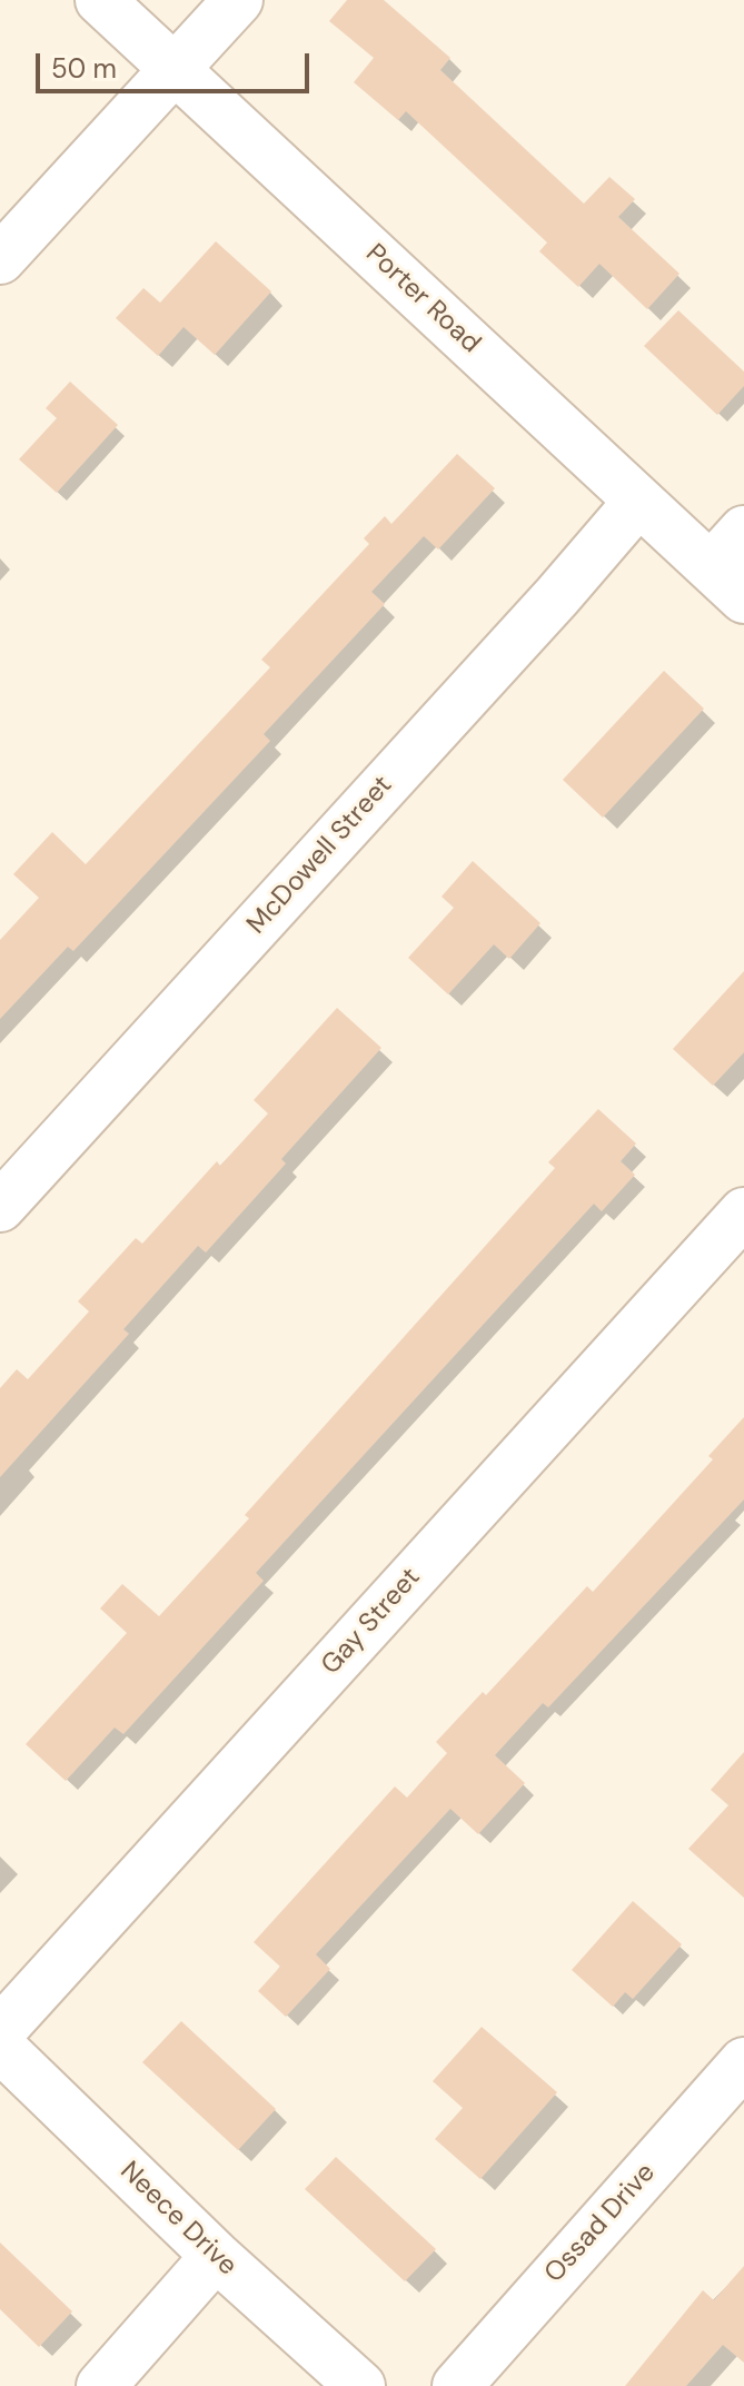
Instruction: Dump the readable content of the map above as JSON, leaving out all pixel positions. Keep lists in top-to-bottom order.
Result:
{
  "streets": {
    "street": [
      "Porter Road",
      "McDowell Street",
      "Gay Street",
      "Neece Drive",
      "Ossad Drive"
    ]
  },
  "crossings": [
    ["Porter Road", "McDowell Street"]
  ],
  "scale_bar": "50 m"
}
